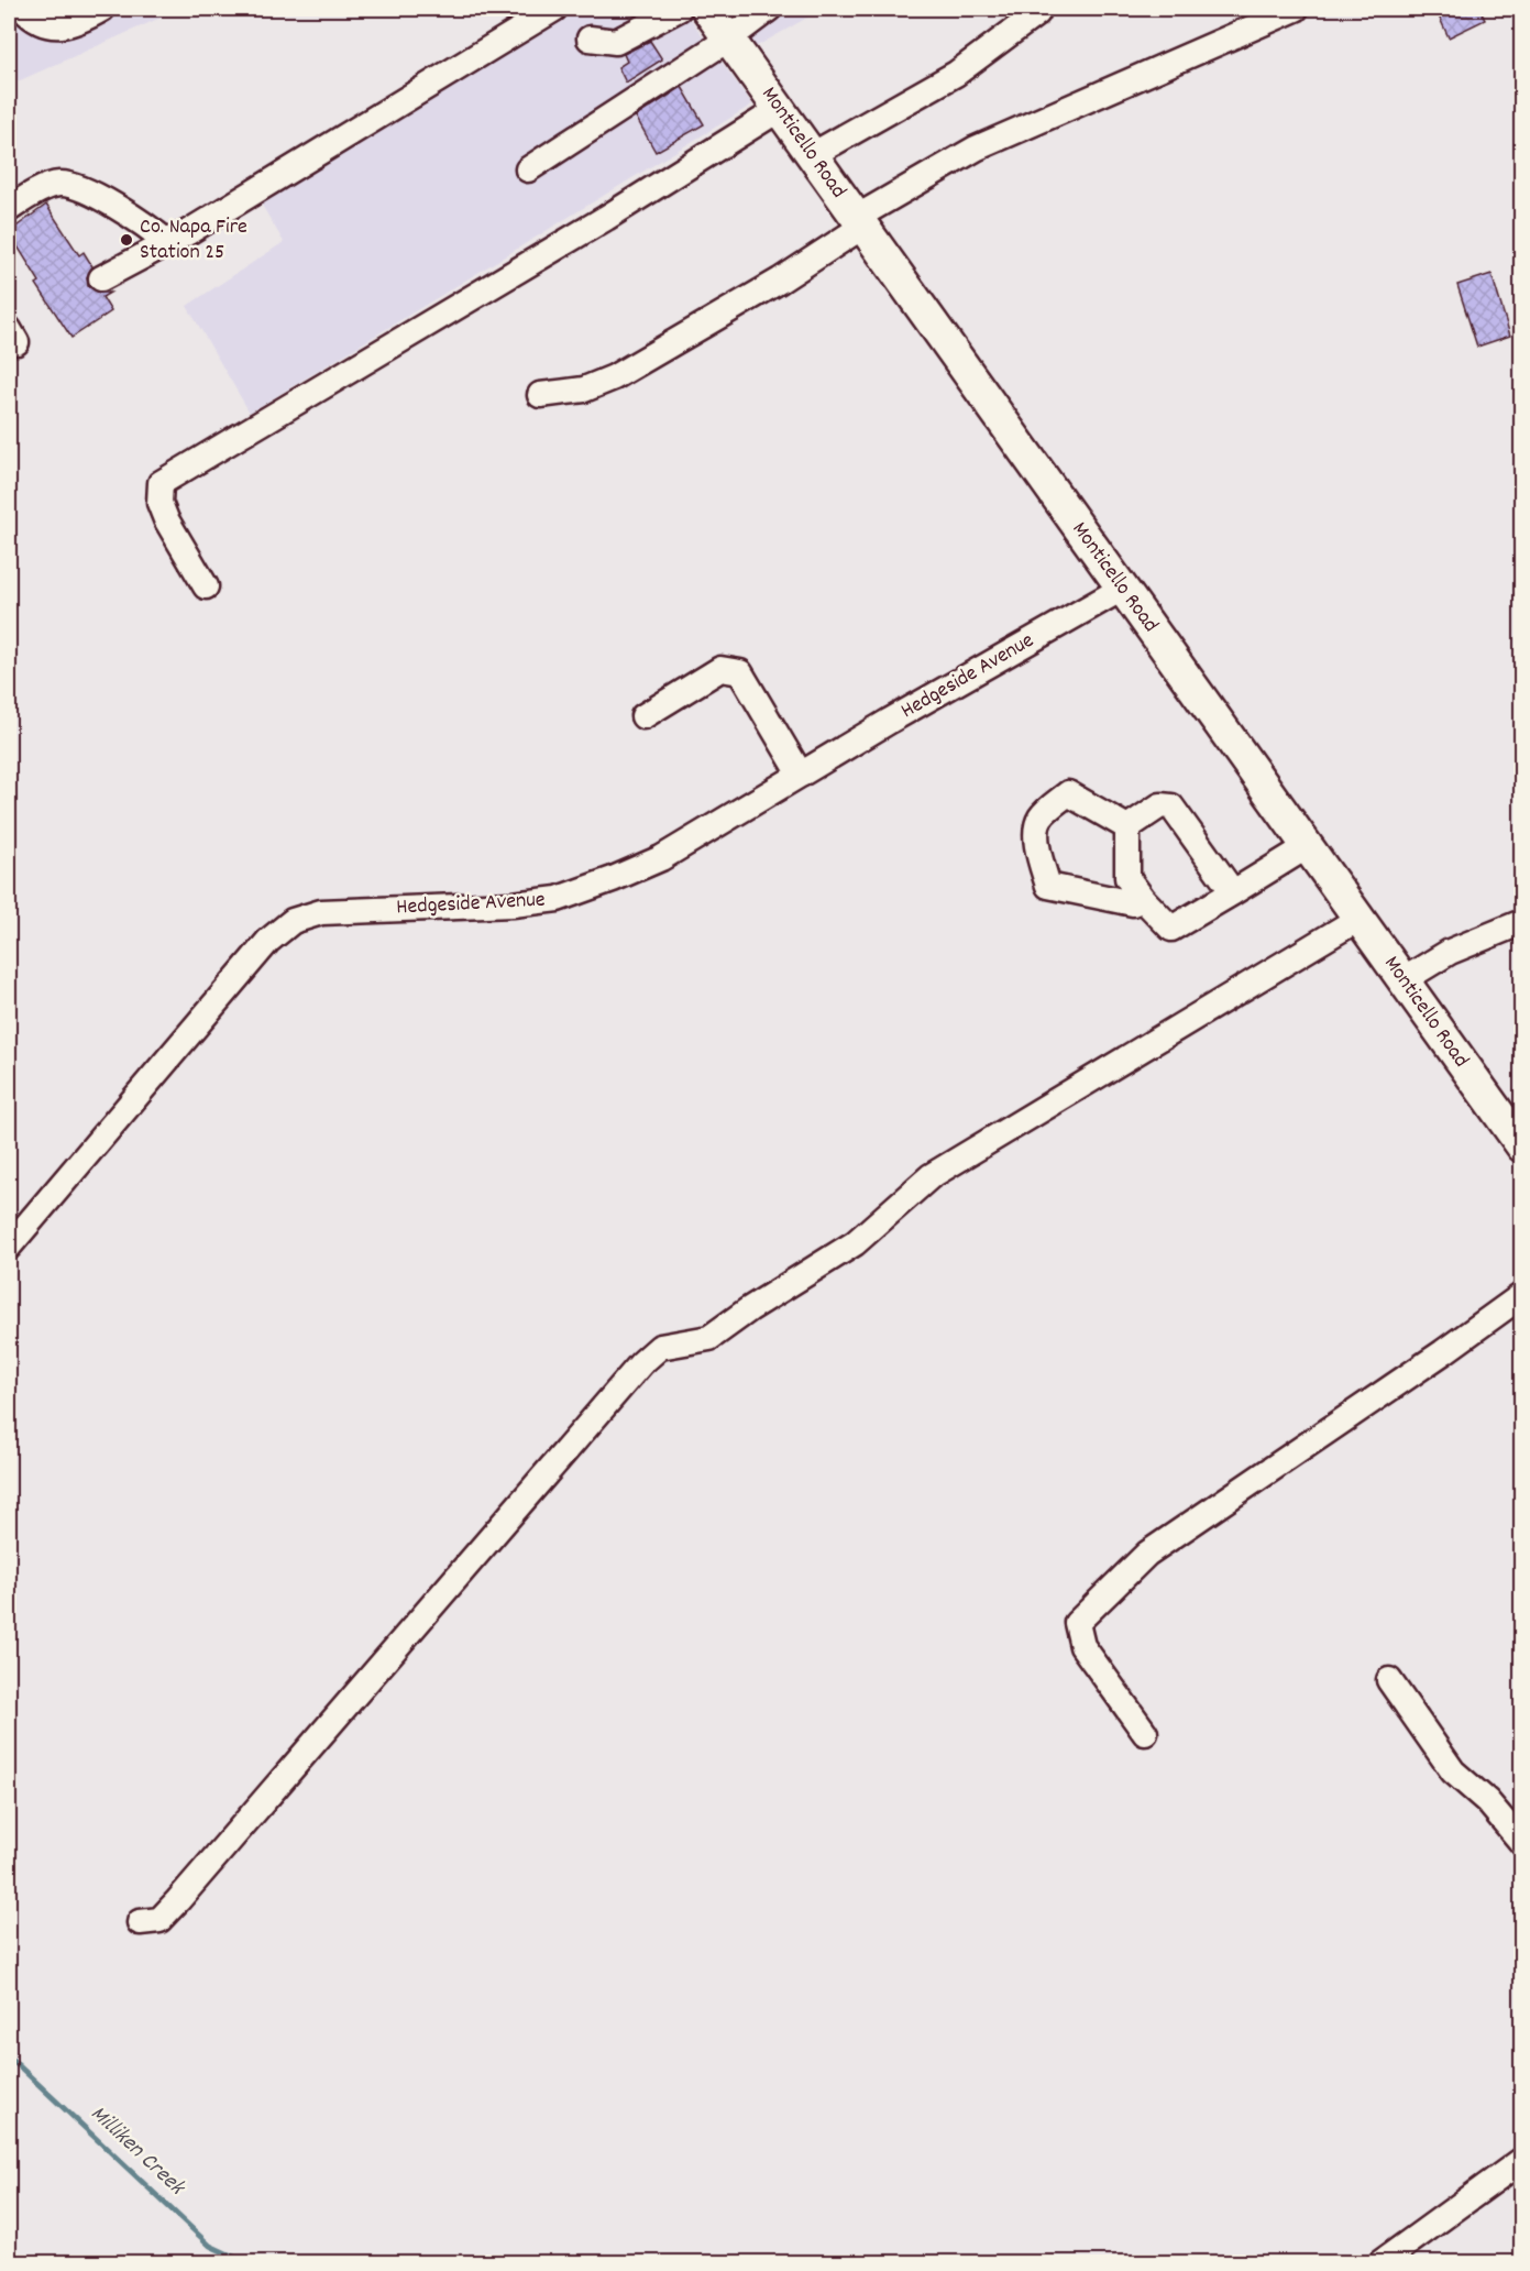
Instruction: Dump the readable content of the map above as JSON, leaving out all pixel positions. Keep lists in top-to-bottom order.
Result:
{
  "streets": {
    "main road": ["Monticello Road"],
    "street": ["Hedgeside Avenue"]
  },
  "crossings": [
    ["Monticello Road", "Hedgeside Avenue"]
  ],
  "water": ["Milliken Creek"],
  "places": ["Co. Napa Fire Station 25"]
}
